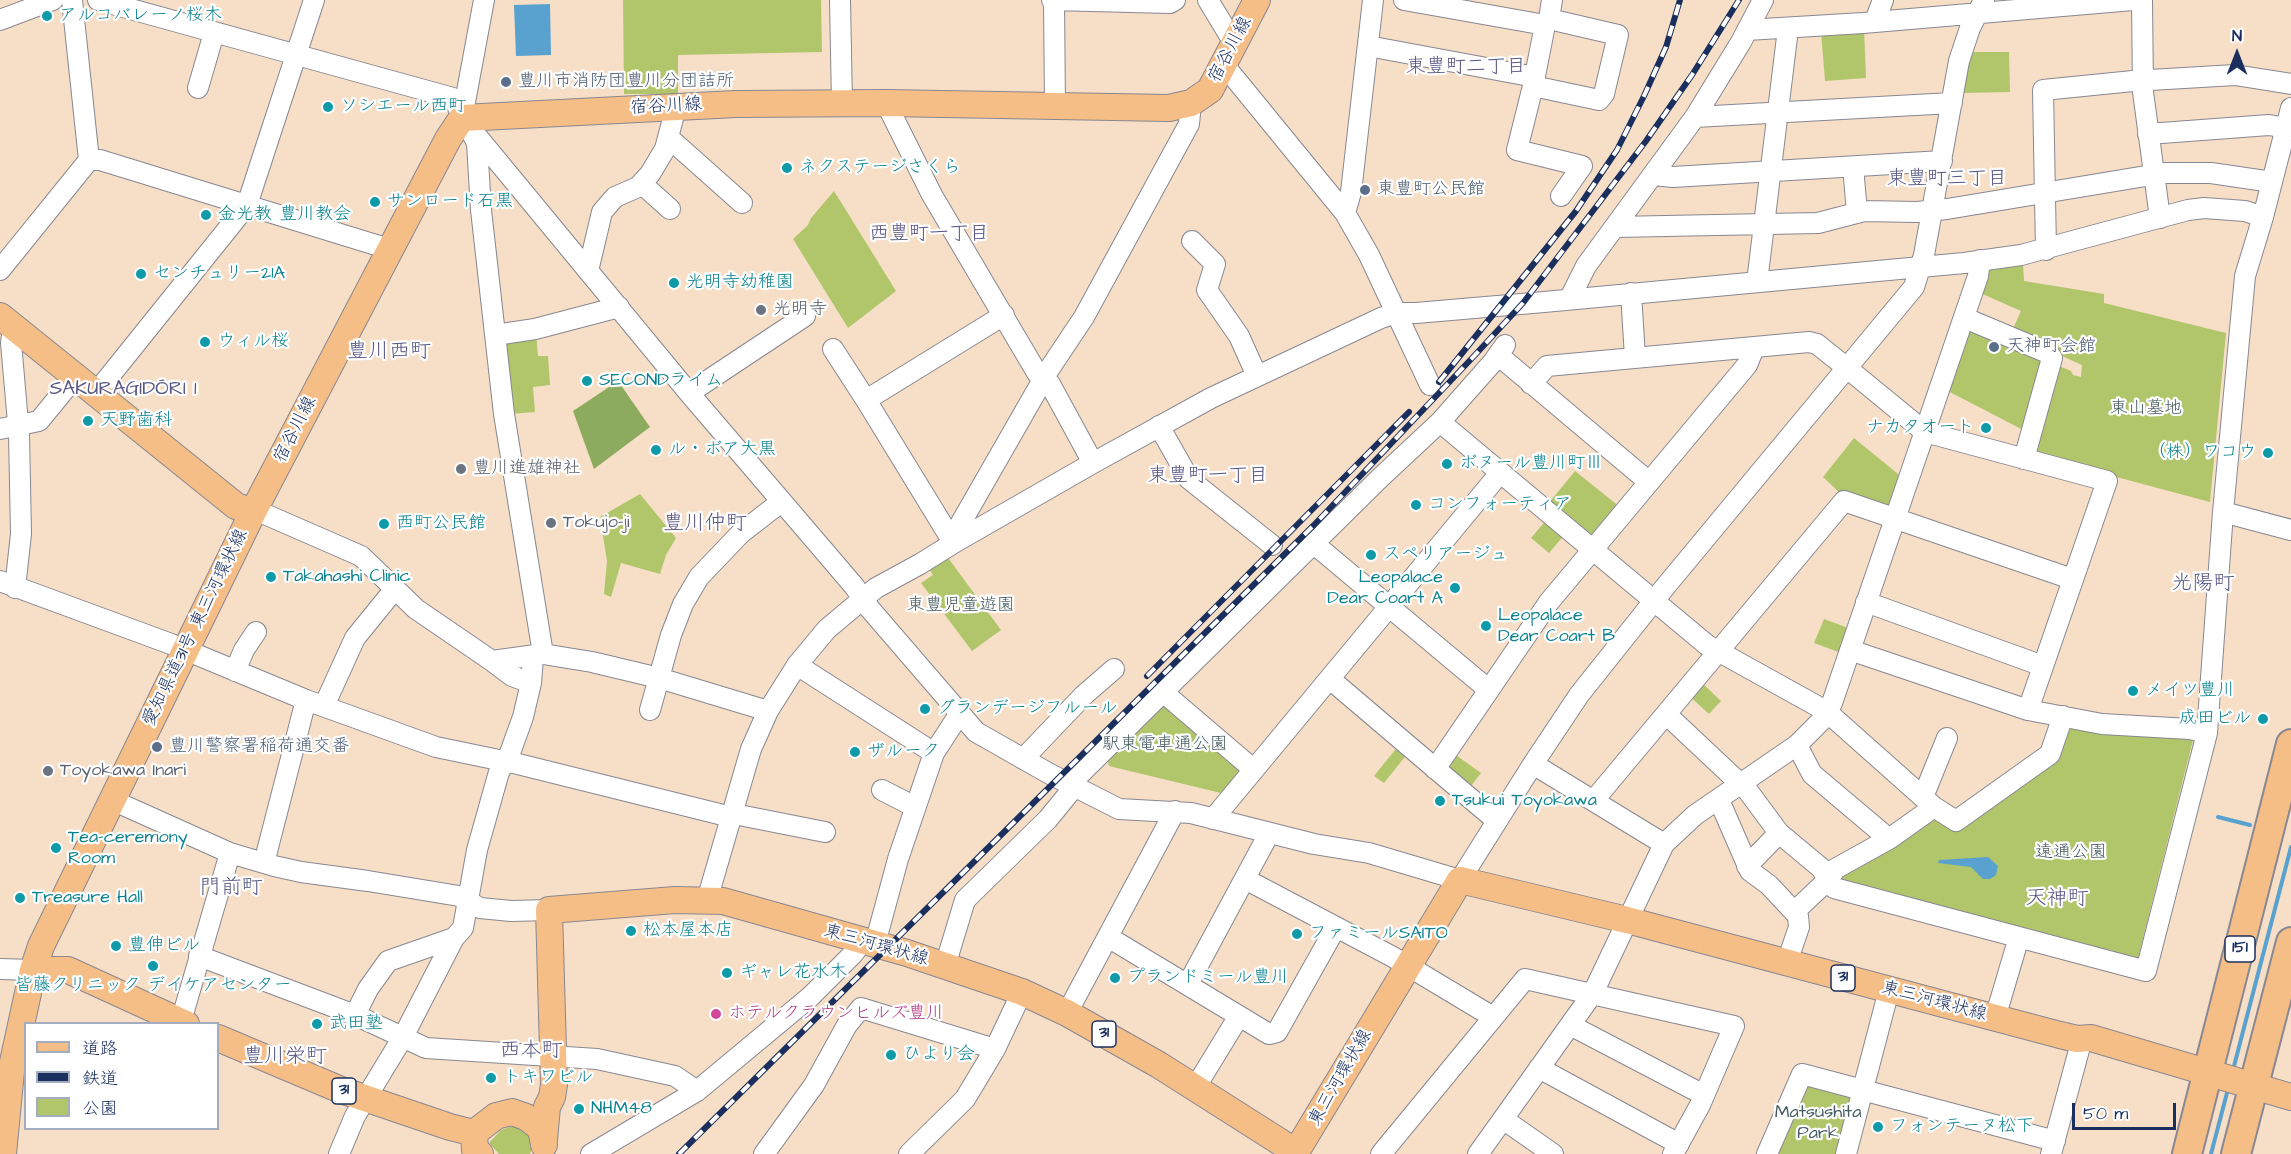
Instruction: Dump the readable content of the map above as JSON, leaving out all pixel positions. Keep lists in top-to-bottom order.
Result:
{
  "streets": {
    "highway": ["151"],
    "main road": [
      "宿谷川線",
      "愛知県道31号 東三河環状線",
      "東三河環状線",
      "31"
    ]
  },
  "crossings": [
    ["宿谷川線", "愛知県道31号 東三河環状線"],
    ["東三河環状線", "151"]
  ],
  "districts": [
    "東豊町二丁目",
    "東豊町三丁目",
    "西豊町一丁目",
    "豊川西町",
    "SAKURAGIDŌRI 1",
    "東豊町一丁目",
    "豊川仲町",
    "光陽町",
    "門前町",
    "天神町",
    "西本町",
    "豊川栄町"
  ],
  "parks": [
    "東山墓地",
    "東豊児童遊園",
    "駅東電車通公園",
    "遠通公園",
    "Matsushita Park"
  ],
  "places": [
    "アルコバレーノ桜木",
    "豊川市消防団豊川分団詰所",
    "ソシエール西町",
    "ネクステージさくら",
    "東豊町公民館",
    "サンロード石黒",
    "金光教 豊川教会",
    "センチュリー21A",
    "光明寺幼稚園",
    "光明寺",
    "ウィル桜",
    "天神町会館",
    "SECONDライム",
    "天野歯科",
    "ナカタオート",
    "ル・ボア大黒",
    "（株）ワコウ",
    "ボヌール豊川町Ⅲ",
    "豊川進雄神社",
    "コンフォーティア",
    "Tokujo-ji",
    "西町公民館",
    "スペリアージュ",
    "Takahashi Clinic",
    "Leopalace Dear Coart A",
    "Leopalace Dear Coart B",
    "メイツ豊川",
    "グランデージフルール",
    "成田ビル",
    "豊川警察署稲荷通交番",
    "ザルーク",
    "Toyokawa Inari",
    "Tsukui Toyokawa",
    "Tea-ceremony Room",
    "Treasure Hall",
    "松本屋本店",
    "ファミールSAITO",
    "豊伸ビル",
    "皆藤クリニック デイケアセンター",
    "ギャレ花水木",
    "プランドミール豊川",
    "ホテルクラウンヒルズ豊川",
    "武田塾",
    "ひより会",
    "トキワビル",
    "NHM48",
    "フォンテーヌ松下"
  ],
  "legend": ["道路", "鉄道", "公園"],
  "scale_bar": "50 m",
  "north": "top"
}
